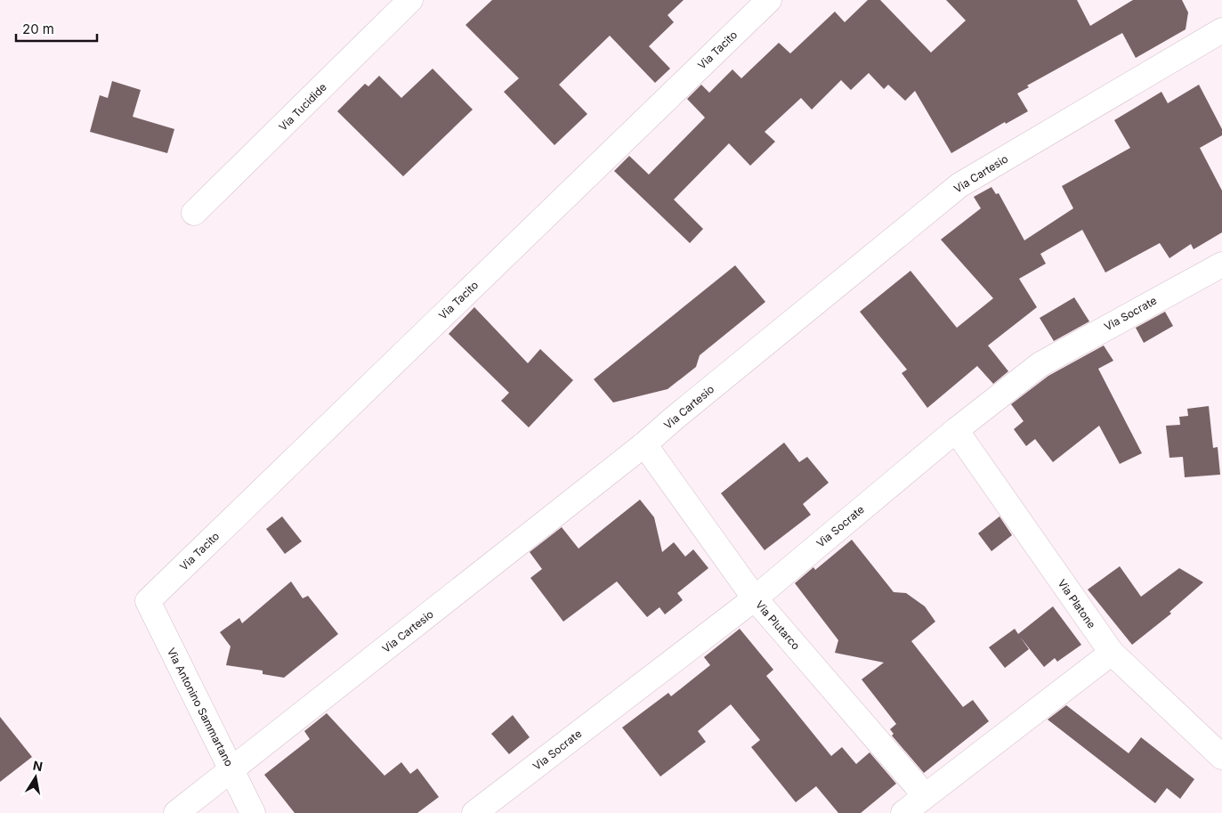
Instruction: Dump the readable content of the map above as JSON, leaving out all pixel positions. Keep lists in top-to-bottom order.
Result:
{
  "streets": {
    "street": [
      "Via Tacito",
      "Via Tucidide",
      "Via Cartesio",
      "Via Socrate",
      "Via Platone",
      "Via Plutarco",
      "Via Antonino Sammartano"
    ]
  },
  "crossings": [
    ["Via Tacito", "Via Antonino Sammartano"],
    ["Via Cartesio", "Via Plutarco"],
    ["Via Cartesio", "Via Antonino Sammartano"],
    ["Via Socrate", "Via Platone"],
    ["Via Socrate", "Via Plutarco"]
  ],
  "scale_bar": "20 m",
  "north": "top"
}
